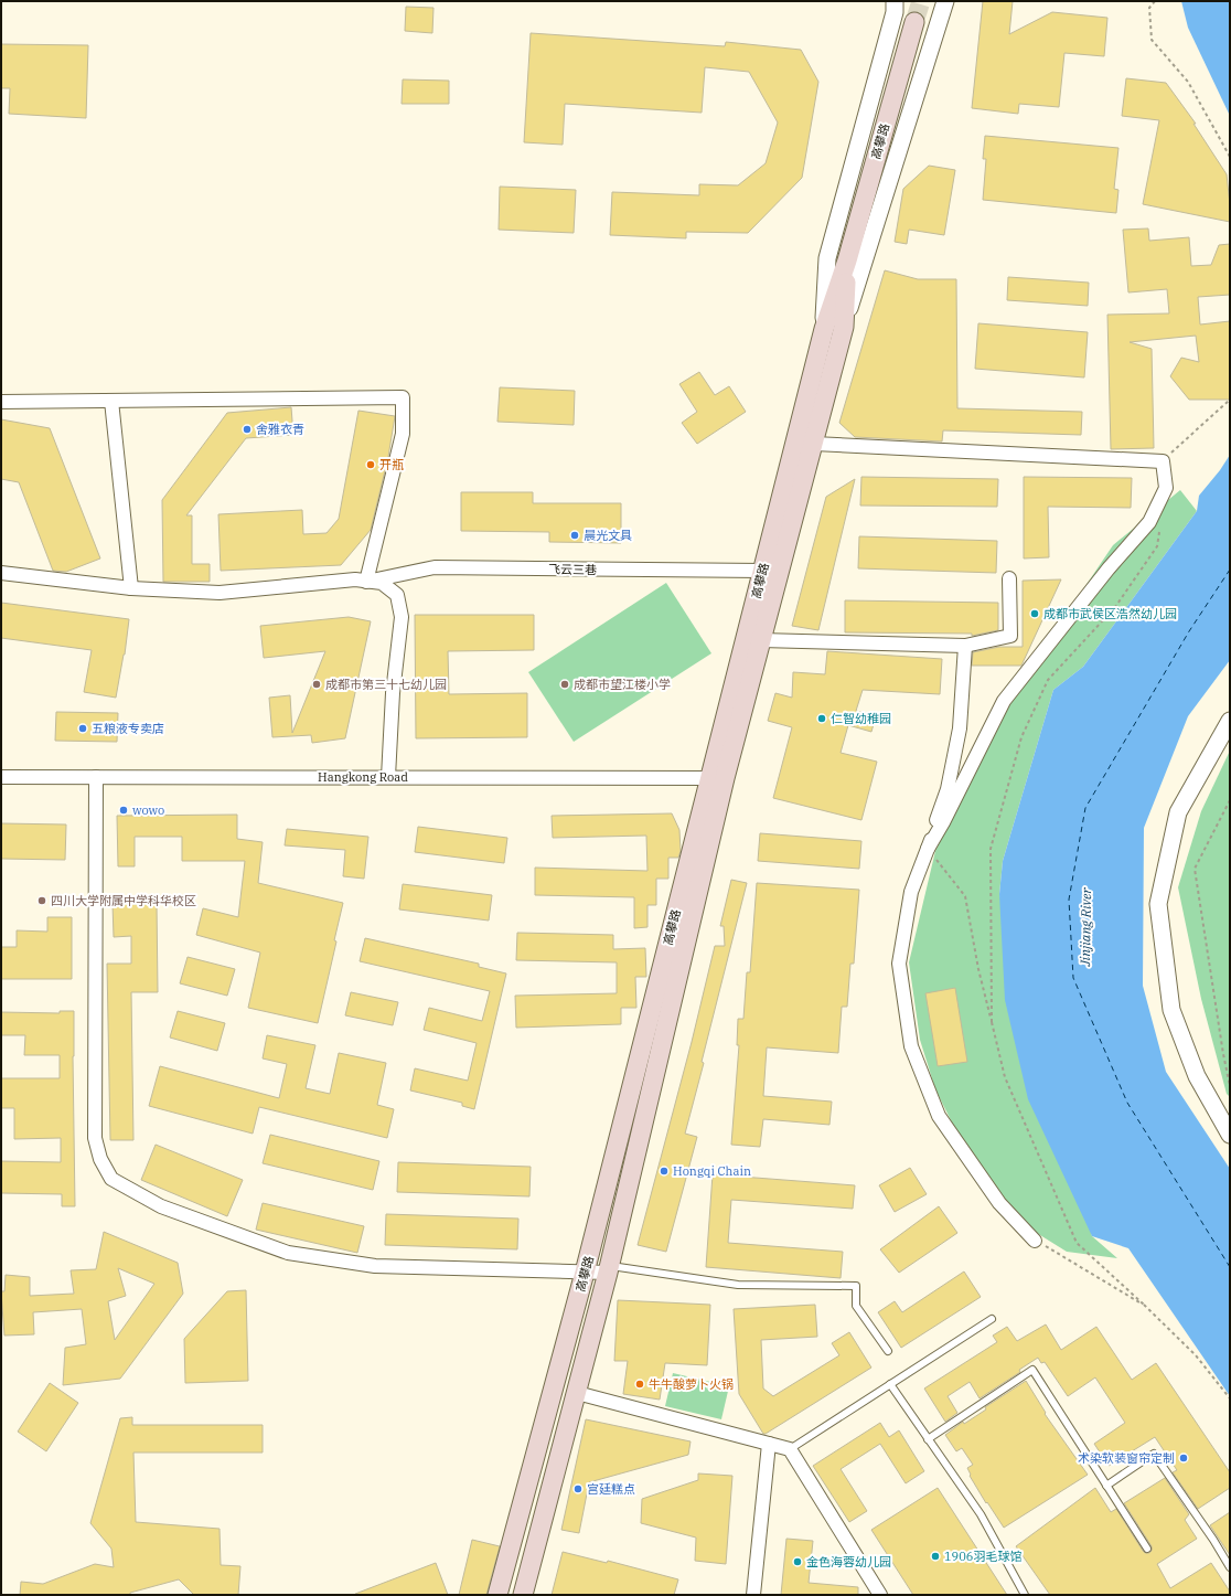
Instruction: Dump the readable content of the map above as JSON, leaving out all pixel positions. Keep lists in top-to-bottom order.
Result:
{
  "streets": {
    "main road": ["高攀路"],
    "street": ["飞云三巷", "Hangkong Road"]
  },
  "crossings": [
    ["高攀路", "飞云三巷"],
    ["高攀路", "Hangkong Road"]
  ],
  "water": ["Jinjiang River"],
  "places": [
    "舍雅衣青",
    "开瓶",
    "晨光文具",
    "成都市武侯区浩然幼儿园",
    "成都市第三十七幼儿园",
    "成都市望江楼小学",
    "仁智幼稚园",
    "五粮液专卖店",
    "wowo",
    "四川大学附属中学科华校区",
    "Hongqi Chain",
    "牛牛酸萝卜火锅",
    "术染软装窗帘定制",
    "宫廷糕点",
    "1906羽毛球馆",
    "金色海蓉幼儿园"
  ]
}
